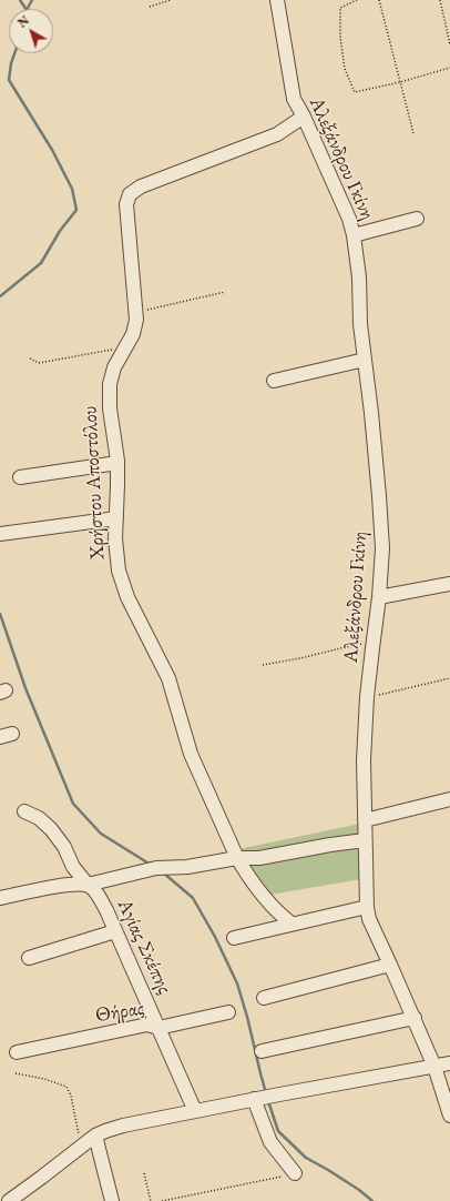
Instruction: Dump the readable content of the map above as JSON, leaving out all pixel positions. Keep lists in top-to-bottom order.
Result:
{
  "streets": {
    "street": [
      "Αλεξάνδρου Γκίνη",
      "Χρήστου Αποστόλου",
      "Αγίας Σκέπης",
      "Θήρας"
    ]
  },
  "crossings": [
    ["Αλεξάνδρου Γκίνη", "Χρήστου Αποστόλου"],
    ["Αγίας Σκέπης", "Θήρας"]
  ],
  "north": "top left"
}
